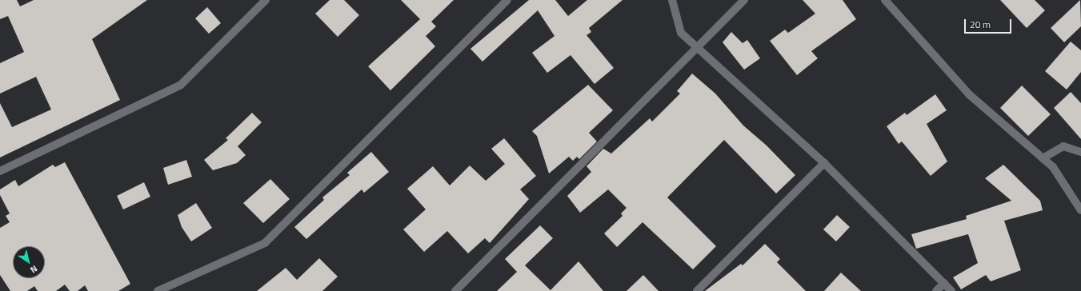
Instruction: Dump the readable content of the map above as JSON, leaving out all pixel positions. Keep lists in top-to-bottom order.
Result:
{
  "scale_bar": "20 m",
  "north": "bottom right"
}
